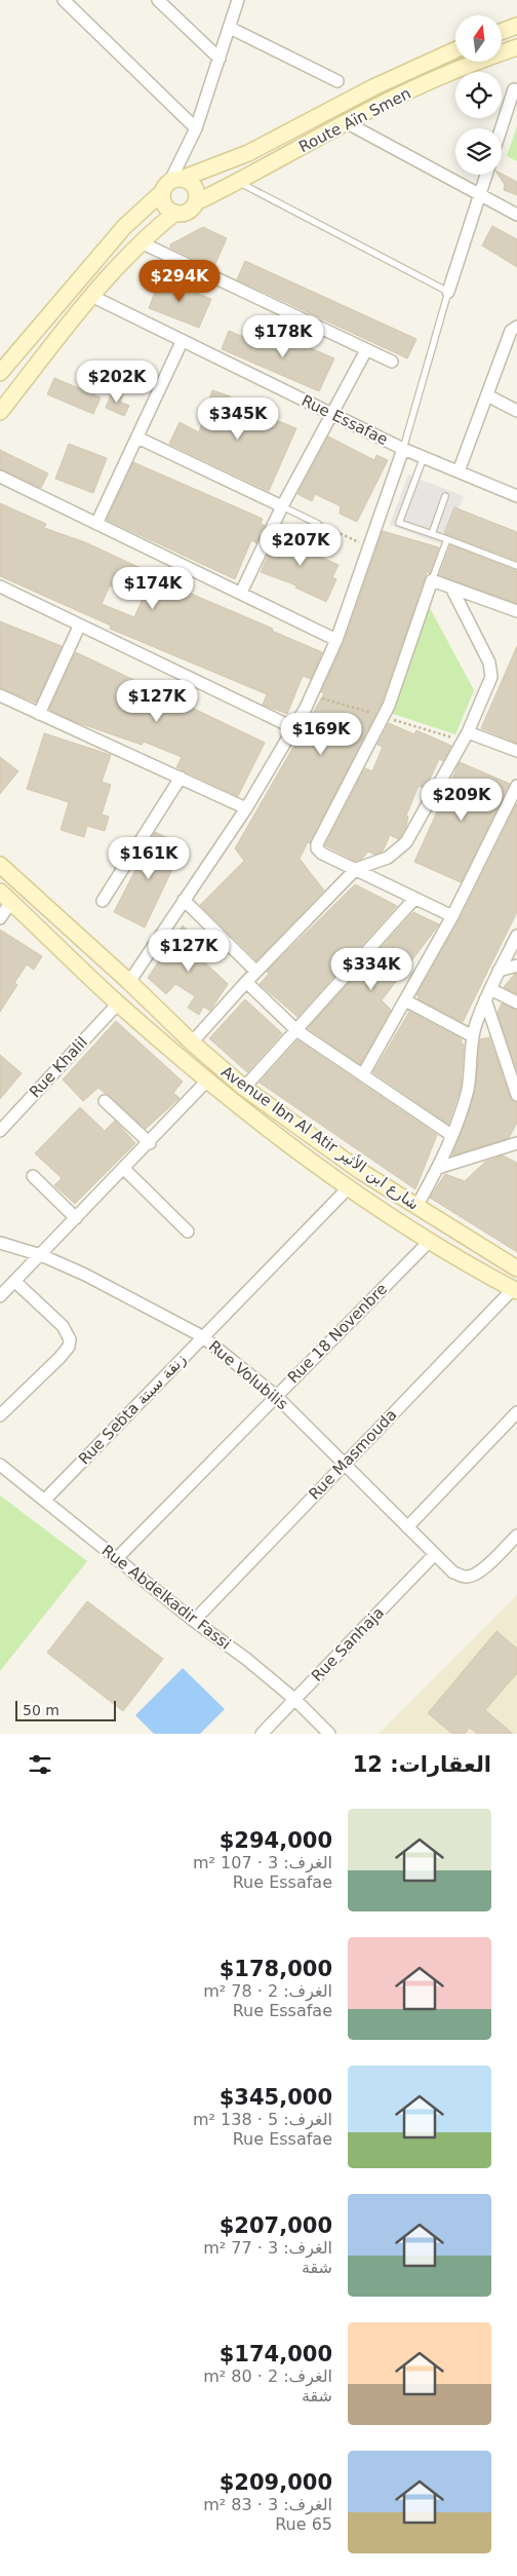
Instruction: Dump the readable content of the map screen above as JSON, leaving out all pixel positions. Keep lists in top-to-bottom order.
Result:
{
  "streets": {
    "main road": ["Route Aïn Smen", "Avenue Ibn Al Atir شارع ابن الأثير"],
    "street": [
      "Rue Essafae",
      "Rue Khalil",
      "Rue 18 Novenbre",
      "Rue Volubilis",
      "Rue Sebta زنقة سبتة",
      "Rue Masmouda",
      "Rue Abdelkadir Fassi",
      "Rue Sanhaja"
    ]
  },
  "crossings": [
    ["Rue Khalil", "Avenue Ibn Al Atir شارع ابن الأثير"],
    ["Avenue Ibn Al Atir شارع ابن الأثير", "Rue 18 Novenbre"],
    ["Avenue Ibn Al Atir شارع ابن الأثير", "Rue Sebta زنقة سبتة"],
    ["Avenue Ibn Al Atir شارع ابن الأثير", "Rue Masmouda"],
    ["Rue 18 Novenbre", "Rue Volubilis"],
    ["Rue 18 Novenbre", "Rue Abdelkadir Fassi"],
    ["Rue Volubilis", "Rue Sebta زنقة سبتة"],
    ["Rue Volubilis", "Rue Masmouda"],
    ["Rue Volubilis", "Rue Sanhaja"],
    ["Rue Sebta زنقة سبتة", "Rue Abdelkadir Fassi"],
    ["Rue Masmouda", "Rue Abdelkadir Fassi"],
    ["Rue Abdelkadir Fassi", "Rue Sanhaja"]
  ],
  "scale_bar": "50 m",
  "north": "top",
  "page": {
    "price": [
      "$294K",
      "$178K",
      "$202K",
      "$345K",
      "$207K",
      "$174K",
      "$127K",
      "$169K",
      "$209K",
      "$161K",
      "$127K",
      "$334K"
    ],
    "scale": "50 m",
    "heading": "العقارات: 12",
    "list": [
      {
        "name": "$294,000",
        "note": "الغرف: 3 · 107 m² · Rue Essafae"
      },
      {
        "name": "$178,000",
        "note": "الغرف: 2 · 78 m² · Rue Essafae"
      },
      {
        "name": "$345,000",
        "note": "الغرف: 5 · 138 m² · Rue Essafae"
      },
      {
        "name": "$207,000",
        "note": "الغرف: 3 · 77 m² · شقة"
      },
      {
        "name": "$174,000",
        "note": "الغرف: 2 · 80 m² · شقة"
      },
      {
        "name": "$209,000",
        "note": "الغرف: 3 · 83 m² · Rue 65"
      }
    ]
  }
}
